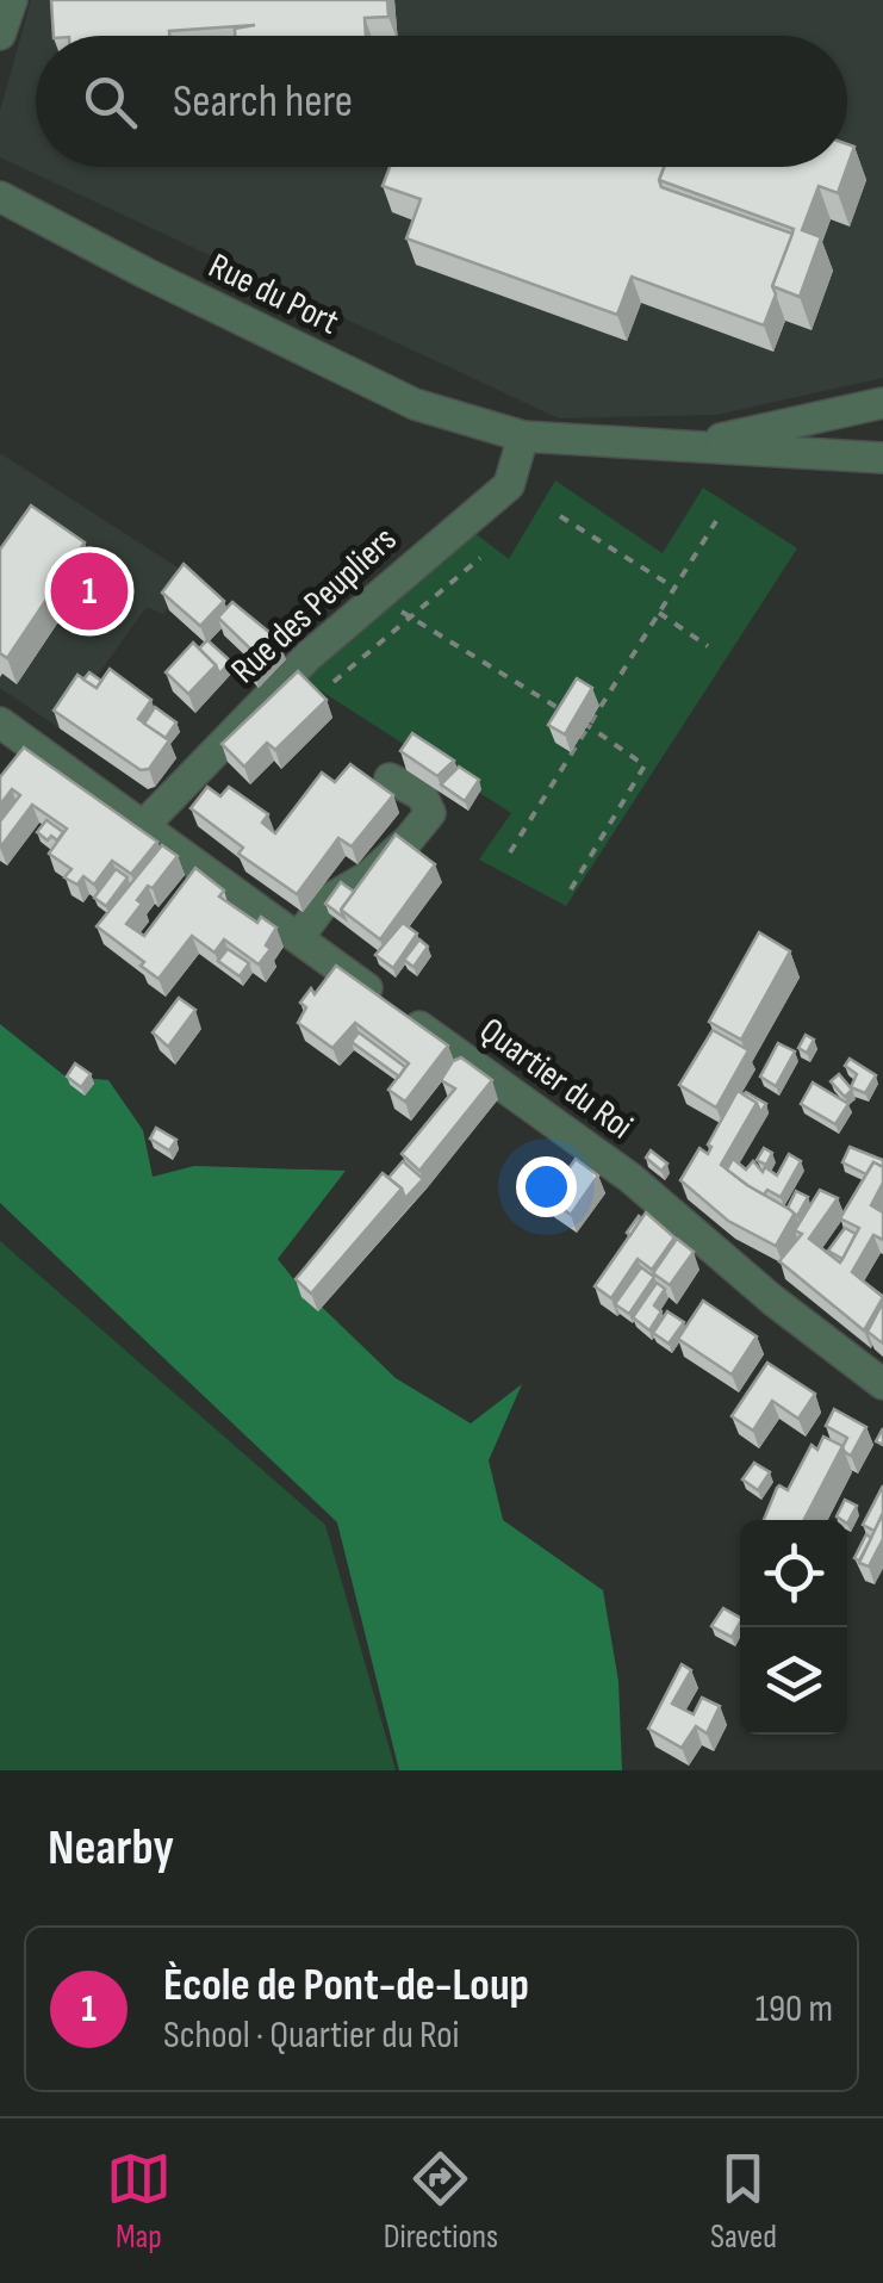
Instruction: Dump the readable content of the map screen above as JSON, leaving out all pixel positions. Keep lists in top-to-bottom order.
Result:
{
  "streets": {
    "street": ["Rue du Port", "Rue des Peupliers", "Quartier du Roi"]
  },
  "crossings": [
    ["Rue du Port", "Rue des Peupliers"],
    ["Rue des Peupliers", "Quartier du Roi"]
  ],
  "page": {
    "search": "Search here",
    "pins": "1",
    "heading": "Nearby",
    "list": [
      {
        "mark": "1",
        "name": "Ècole de Pont-de-Loup",
        "note": "School · Quartier du Roi",
        "value": "190 m"
      }
    ],
    "nav": ["Map", "Directions", "Saved"]
  }
}
